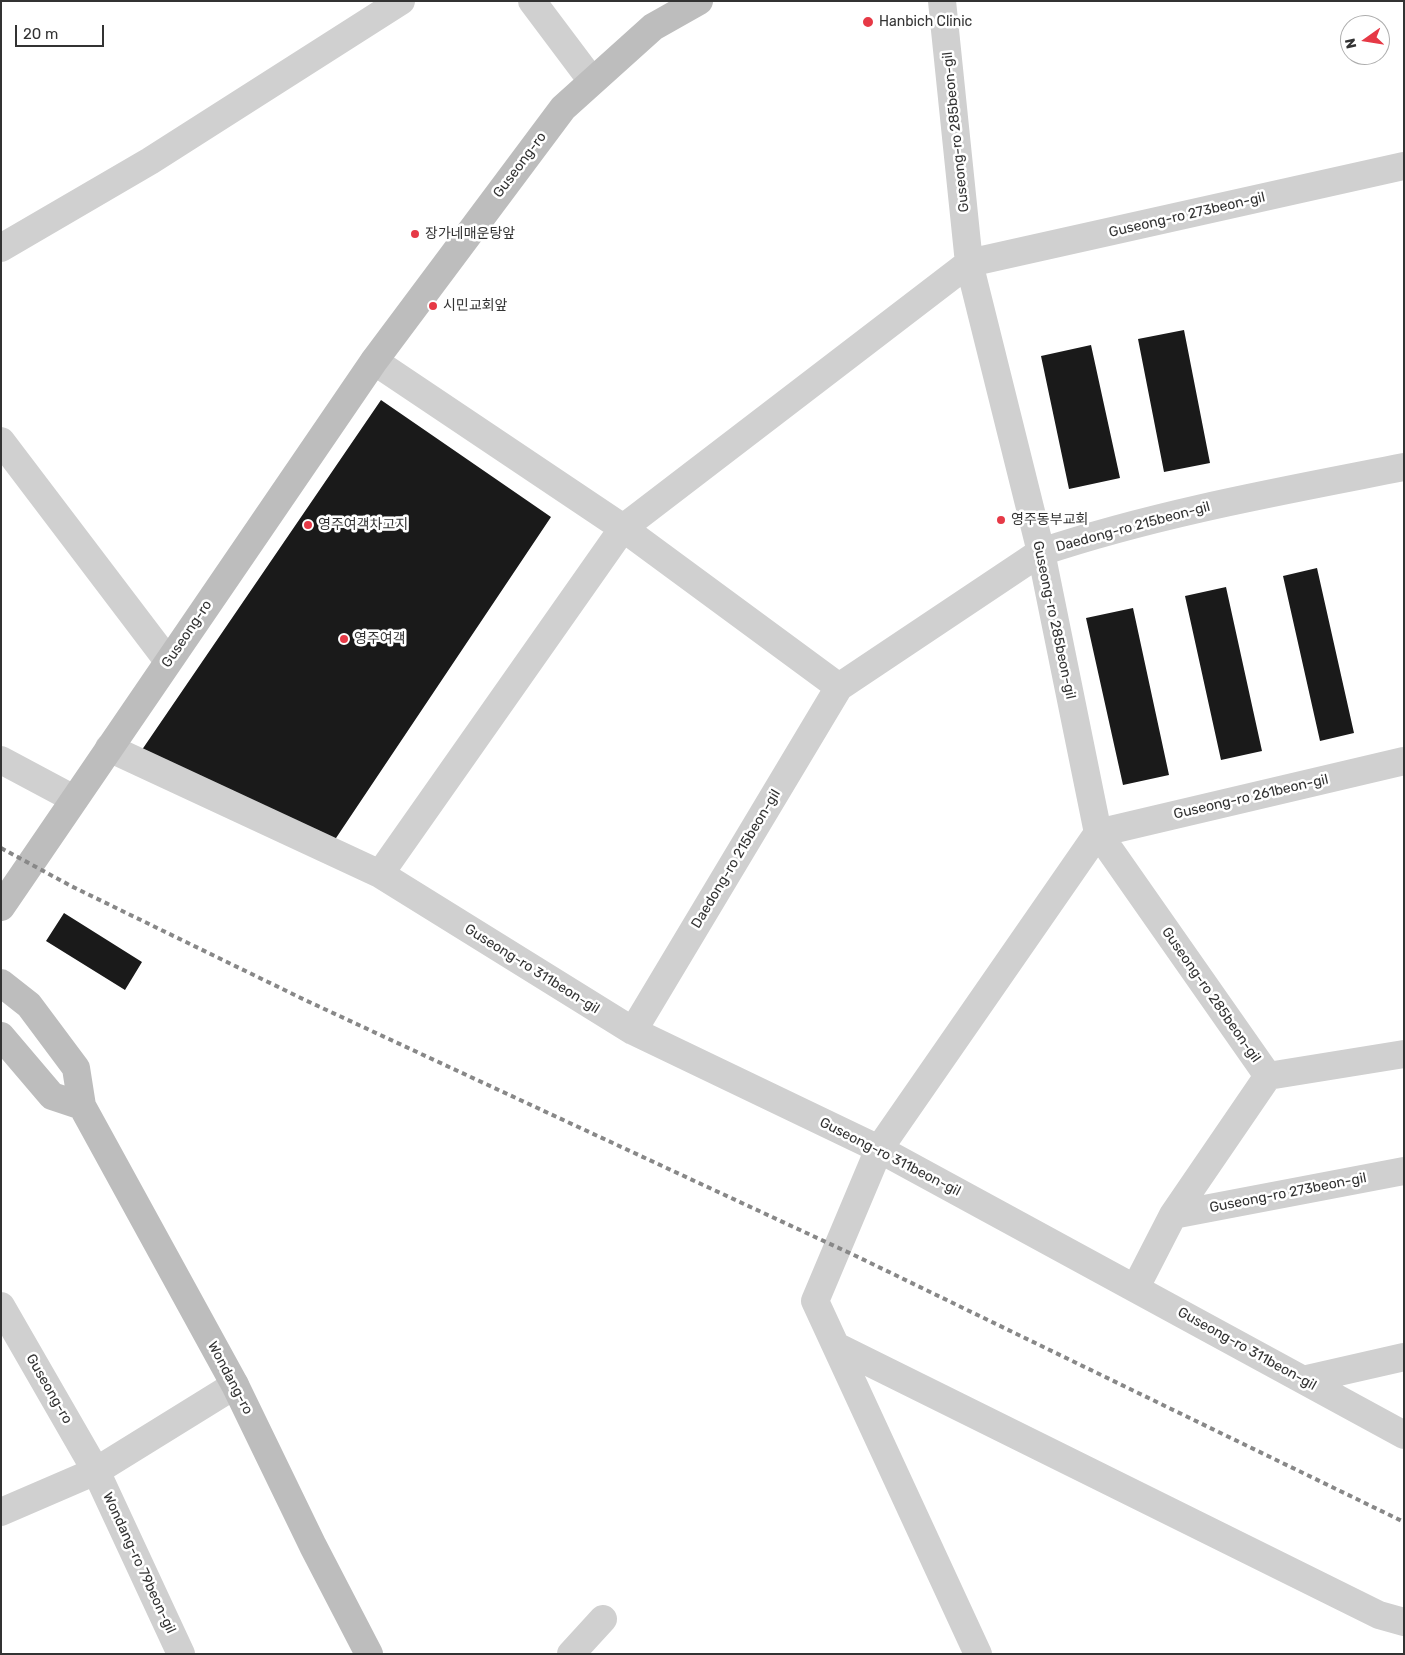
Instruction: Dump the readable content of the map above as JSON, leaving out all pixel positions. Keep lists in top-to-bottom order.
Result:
{
  "streets": {
    "main road": ["Guseong-ro", "Wondang-ro"],
    "street": [
      "Guseong-ro 285beon-gil",
      "Guseong-ro 273beon-gil",
      "Daedong-ro 215beon-gil",
      "Guseong-ro 261beon-gil",
      "Guseong-ro 311beon-gil",
      "Wondang-ro 79beon-gil"
    ]
  },
  "crossings": [
    ["Guseong-ro 285beon-gil", "Guseong-ro 273beon-gil"],
    ["Guseong-ro 285beon-gil", "Daedong-ro 215beon-gil"],
    ["Guseong-ro 285beon-gil", "Guseong-ro 261beon-gil"],
    ["Guseong-ro 285beon-gil", "Guseong-ro 311beon-gil"],
    ["Guseong-ro", "Guseong-ro 311beon-gil"],
    ["Guseong-ro", "Wondang-ro 79beon-gil"],
    ["Daedong-ro 215beon-gil", "Guseong-ro 311beon-gil"]
  ],
  "places": [
    "Hanbich Clinic",
    "장가네매운탕앞",
    "시민교회앞",
    "영주동부교회",
    "영주여객차고지",
    "영주여객"
  ],
  "scale_bar": "20 m",
  "north": "left"
}
